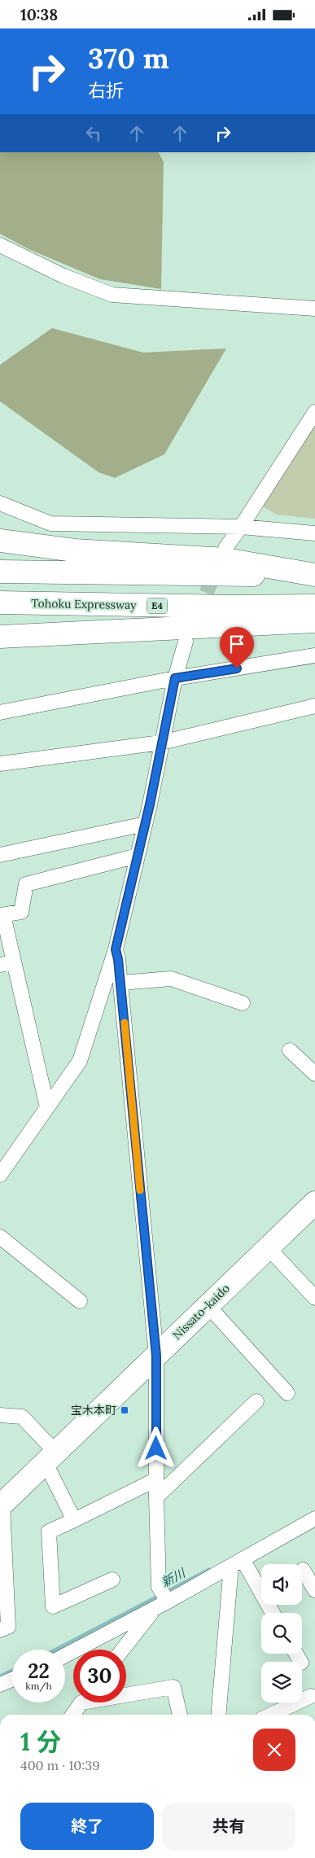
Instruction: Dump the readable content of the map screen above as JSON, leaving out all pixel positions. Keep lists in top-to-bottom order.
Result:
{
  "streets": {
    "main road": ["Tohoku Expressway", "E4", "Nissato-kaido"]
  },
  "water": ["新川"],
  "places": {
    "transit": ["宝木本町"]
  },
  "page": {
    "status": "10:38",
    "turn": ["370 m", "右折"],
    "speed": "22 km/h",
    "limit": "30",
    "heading": ["1 分", "400 m · 10:39"],
    "buttons": ["終了", "共有"]
  }
}
